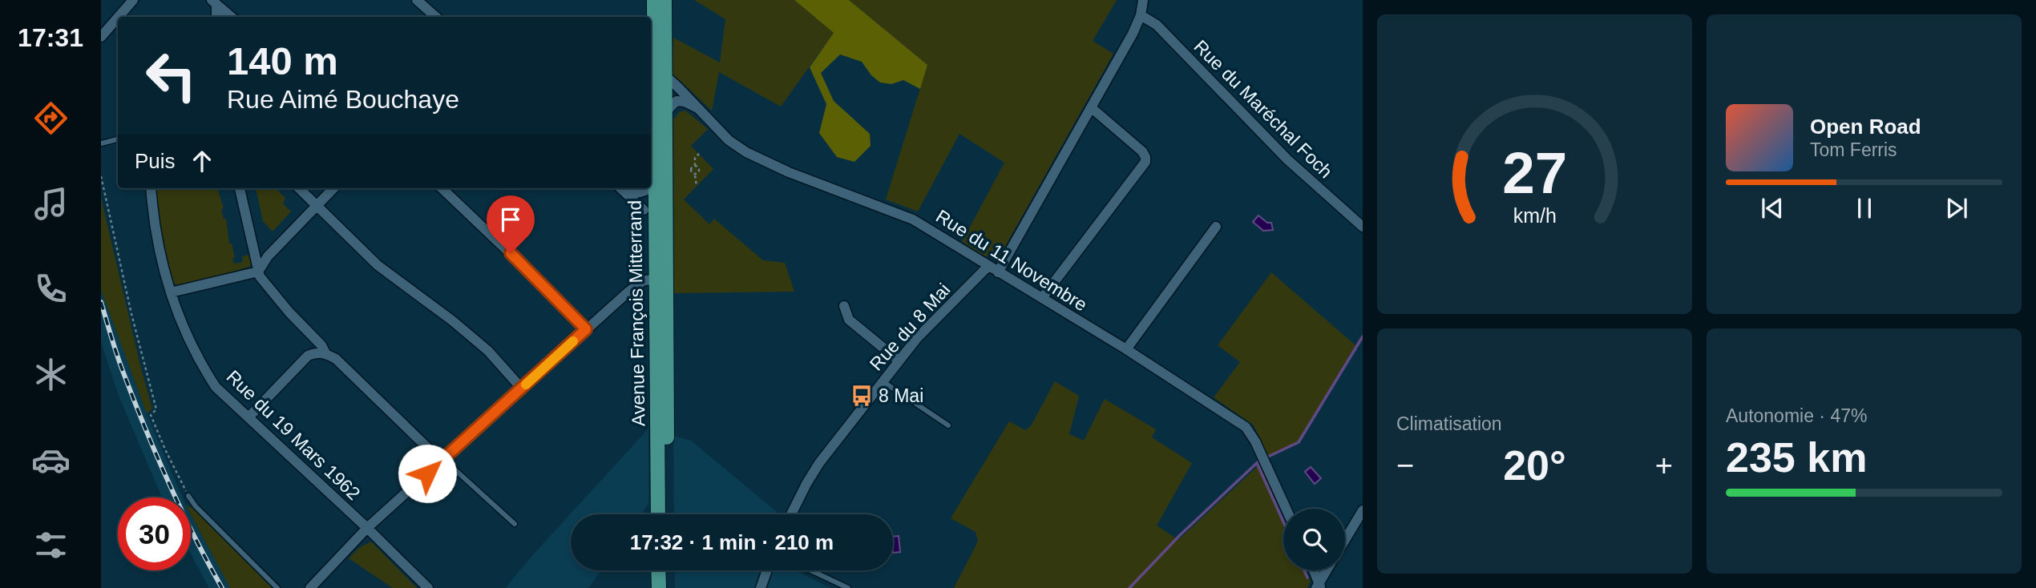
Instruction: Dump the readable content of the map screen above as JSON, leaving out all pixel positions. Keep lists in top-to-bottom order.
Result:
{
  "streets": {
    "main road": ["Avenue François Mitterrand"],
    "street": [
      "Rue du Maréchal Foch",
      "Rue du 11 Novembre",
      "Rue du 8 Mai",
      "Rue du 19 Mars 1962"
    ]
  },
  "crossings": [
    ["Rue du 11 Novembre", "Avenue François Mitterrand"],
    ["Rue du 11 Novembre", "Rue du 8 Mai"]
  ],
  "places": {
    "bus stop": ["8 Mai"]
  },
  "page": {
    "tabs": "17:31",
    "turn": ["140 m", "Rue Aimé Bouchaye"],
    "song": ["Open Road", "Tom Ferris"],
    "then": "Puis",
    "tile": [
      "Climatisation",
      ["Autonomie · 47%", "235 km"]
    ],
    "heat": ["−", "20°", "+"],
    "limit": "30",
    "trip": "17:32 · 1 min · 210 m",
    "gauge": ["27", "km/h"]
  }
}
